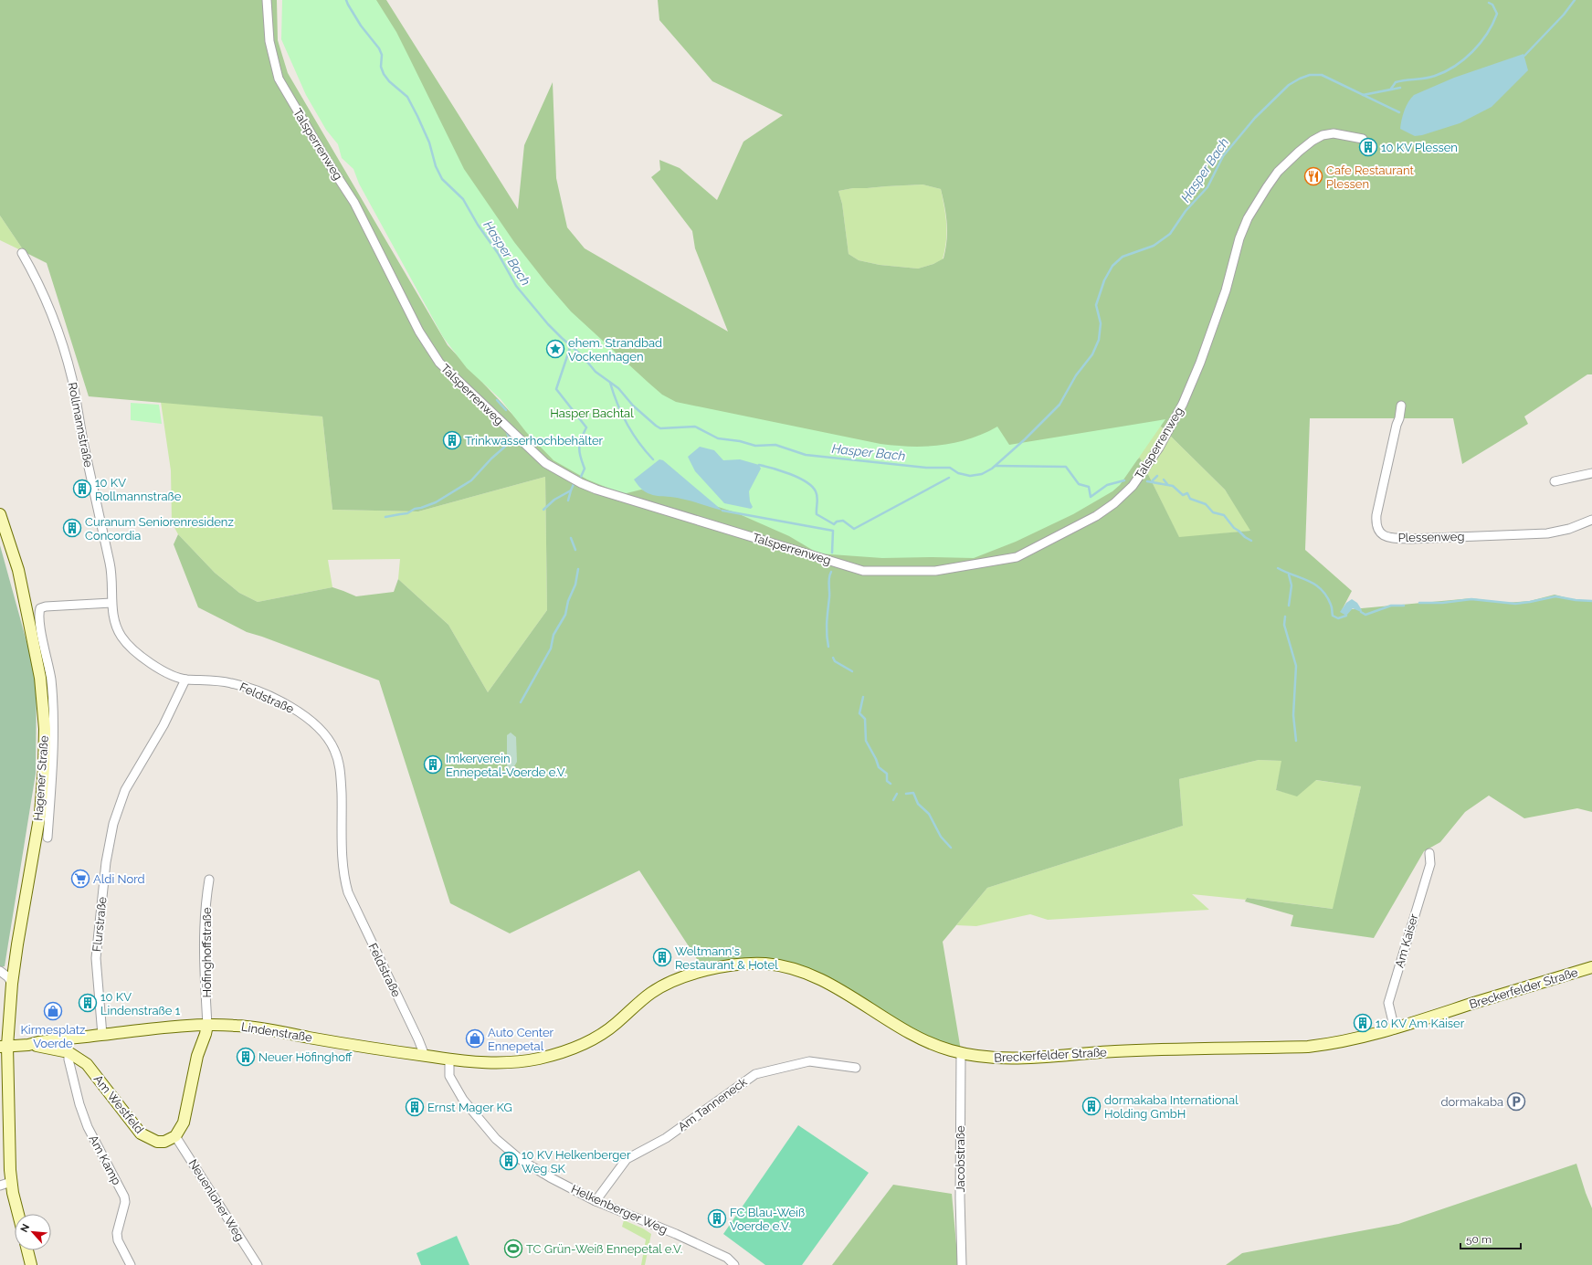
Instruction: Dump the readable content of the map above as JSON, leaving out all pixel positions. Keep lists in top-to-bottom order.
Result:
{
  "streets": {
    "main road": [
      "Hagener Straße",
      "Breckerfelder Straße",
      "Lindenstraße",
      "Am Westfeld"
    ],
    "street": [
      "Talsperrenweg",
      "Rollmannstraße",
      "Plessenweg",
      "Feldstraße",
      "Flurstraße",
      "Am Kaiser",
      "Höfinghoffstraße",
      "Am Tanneneck",
      "Jacobstraße",
      "Am Kamp",
      "Neuenloher Weg",
      "Helkenberger Weg"
    ]
  },
  "crossings": [
    ["Rollmannstraße", "Feldstraße"],
    ["Feldstraße", "Flurstraße"],
    ["Feldstraße", "Lindenstraße"],
    ["Hagener Straße", "Lindenstraße"],
    ["Flurstraße", "Lindenstraße"],
    ["Am Kaiser", "Breckerfelder Straße"],
    ["Höfinghoffstraße", "Lindenstraße"],
    ["Breckerfelder Straße", "Lindenstraße"],
    ["Breckerfelder Straße", "Jacobstraße"],
    ["Lindenstraße", "Am Westfeld"],
    ["Lindenstraße", "Helkenberger Weg"],
    ["Am Westfeld", "Am Kamp"],
    ["Am Westfeld", "Neuenloher Weg"],
    ["Am Tanneneck", "Helkenberger Weg"]
  ],
  "water": ["Hasper Bach"],
  "parks": ["Hasper Bachtal"],
  "places": {
    "building": [
      "10 KV Plessen",
      "Trinkwasserhochbehälter",
      "10 KV Rollmannstraße",
      "Curanum Seniorenresidenz Concordia",
      "Imkerverein Ennepetal-Voerde e.V.",
      "Weltmann's Restaurant & Hotel",
      "10 KV Lindenstraße 1",
      "10 KV Am Kaiser",
      "Neuer Höfinghoff",
      "dormakaba International Holding GmbH",
      "Ernst Mager KG",
      "10 KV Helkenberger Weg SK",
      "FC Blau-Weiß Voerde e.V."
    ],
    "restaurant": ["Cafe Restaurant Plessen"],
    "place": ["ehem. Strandbad Vockenhagen"],
    "supermarket": ["Aldi Nord"],
    "shop": ["Kirmesplatz Voerde", "Auto Center Ennepetal"],
    "parking": ["dormakaba"],
    "sports": ["TC Grün-Weiß Ennepetal e.V."]
  },
  "scale_bar": "50 m",
  "north": "top left"
}
